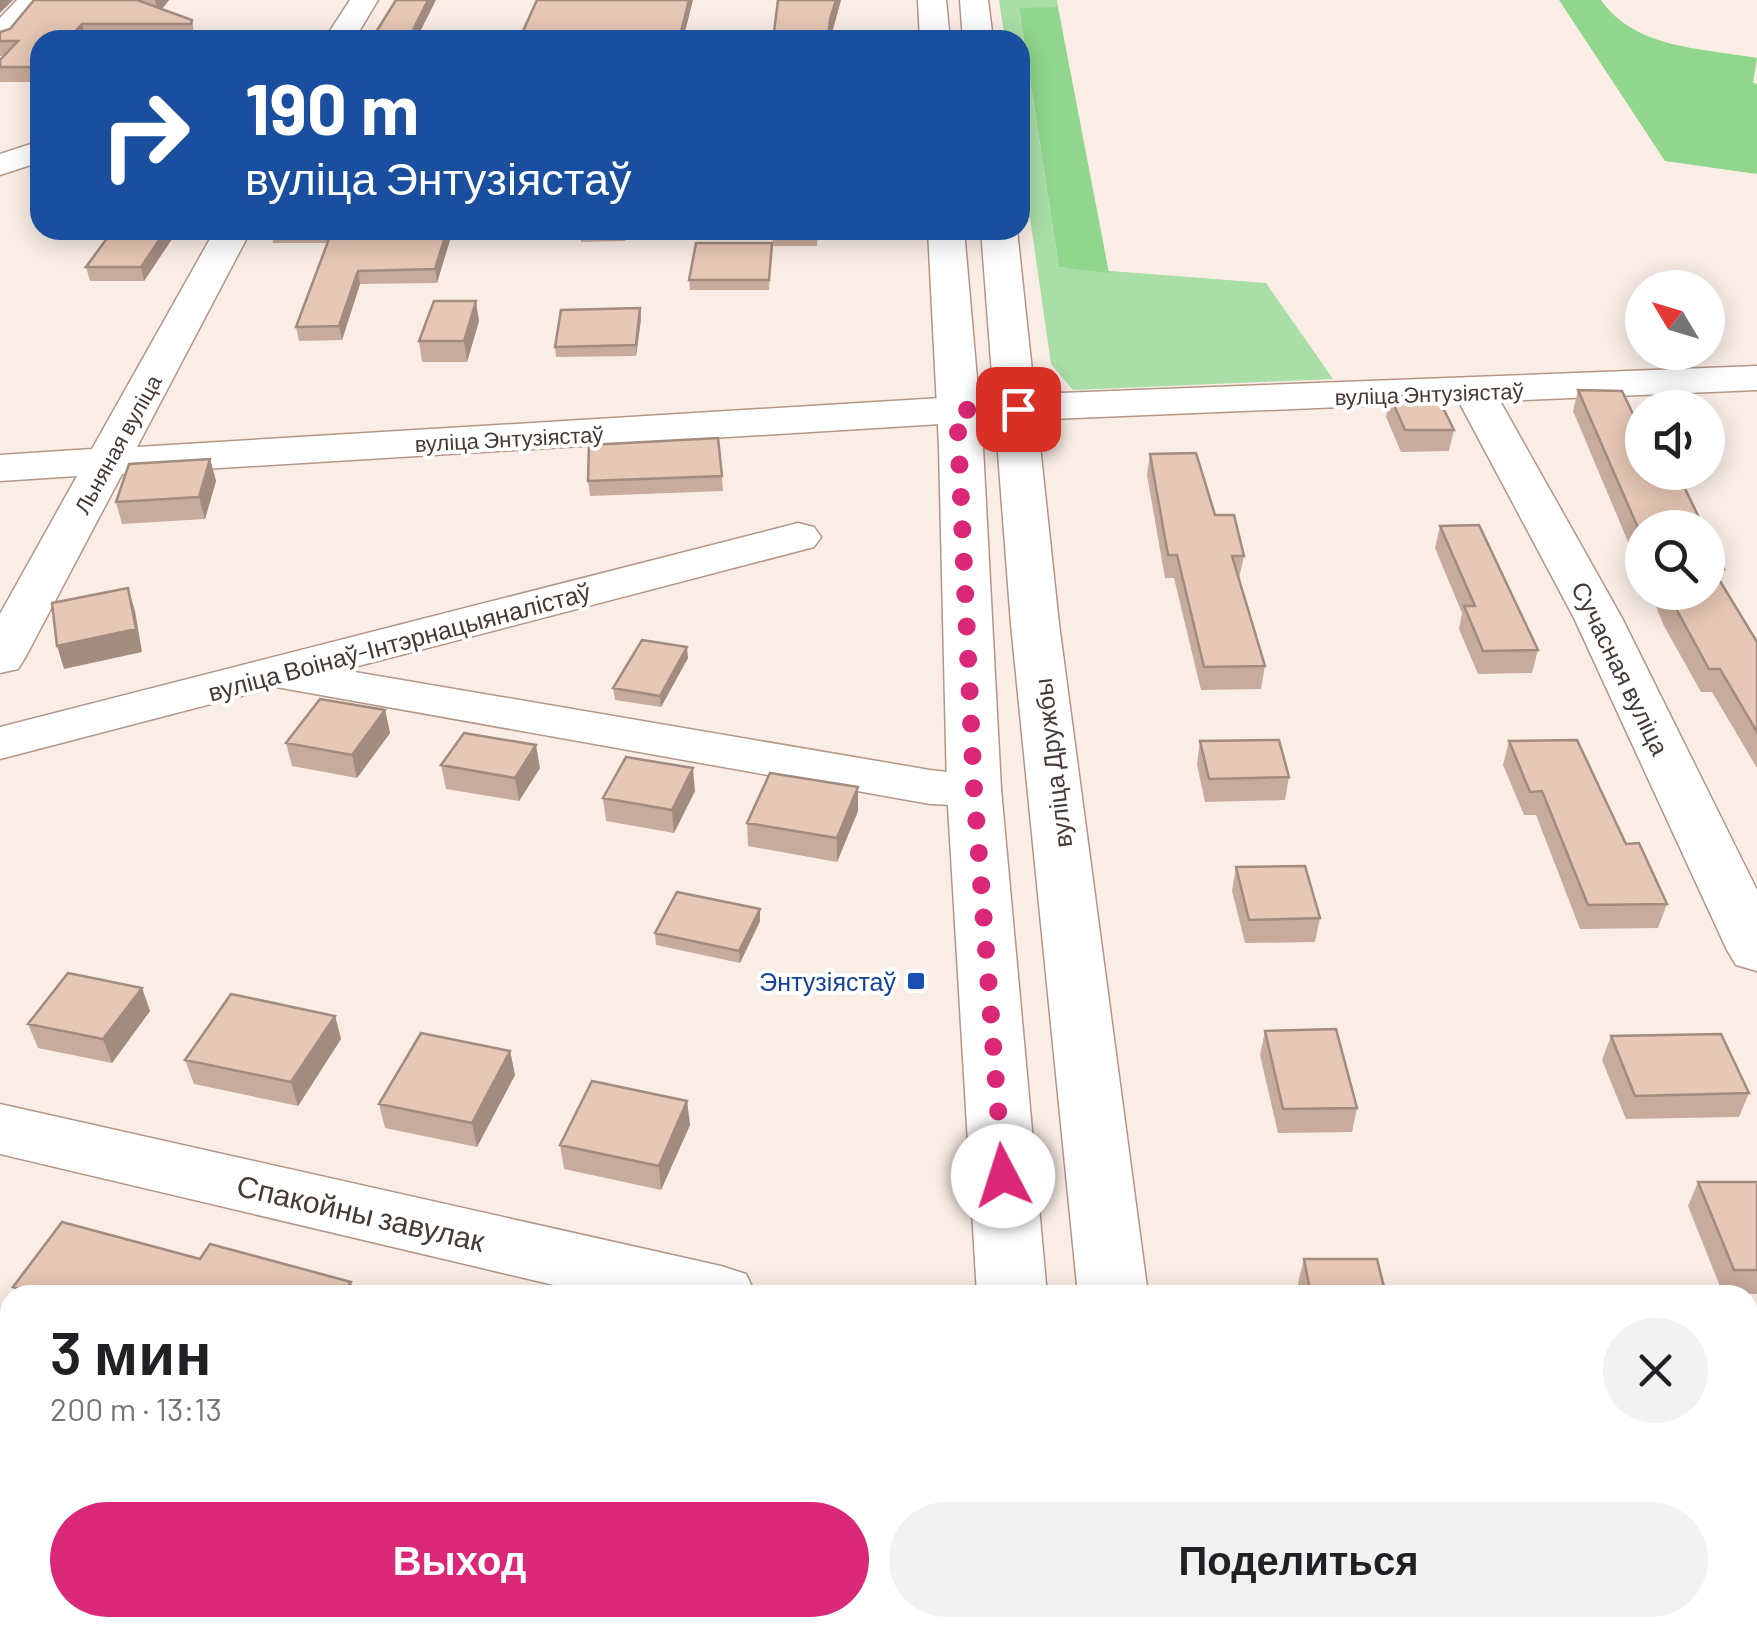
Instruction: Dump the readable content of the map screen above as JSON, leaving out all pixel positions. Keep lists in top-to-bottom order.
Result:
{
  "streets": {
    "street": [
      "вуліца Энтузіястаў",
      "Льняная вуліца",
      "вуліца Воінаў-Інтэрнацыяналістаў",
      "Сучасная вуліца",
      "вуліца Дружбы",
      "Спакойны завулак"
    ]
  },
  "crossings": [
    ["вуліца Энтузіястаў", "Льняная вуліца"],
    ["вуліца Энтузіястаў", "Сучасная вуліца"],
    ["вуліца Энтузіястаў", "вуліца Дружбы"]
  ],
  "places": {
    "transit": ["Энтузіястаў"]
  },
  "north": "top left",
  "page": {
    "turn": ["190 m", "вуліца Энтузіястаў"],
    "heading": ["3 мин", "200 m · 13:13"],
    "buttons": ["Выход", "Поделиться"]
  }
}
